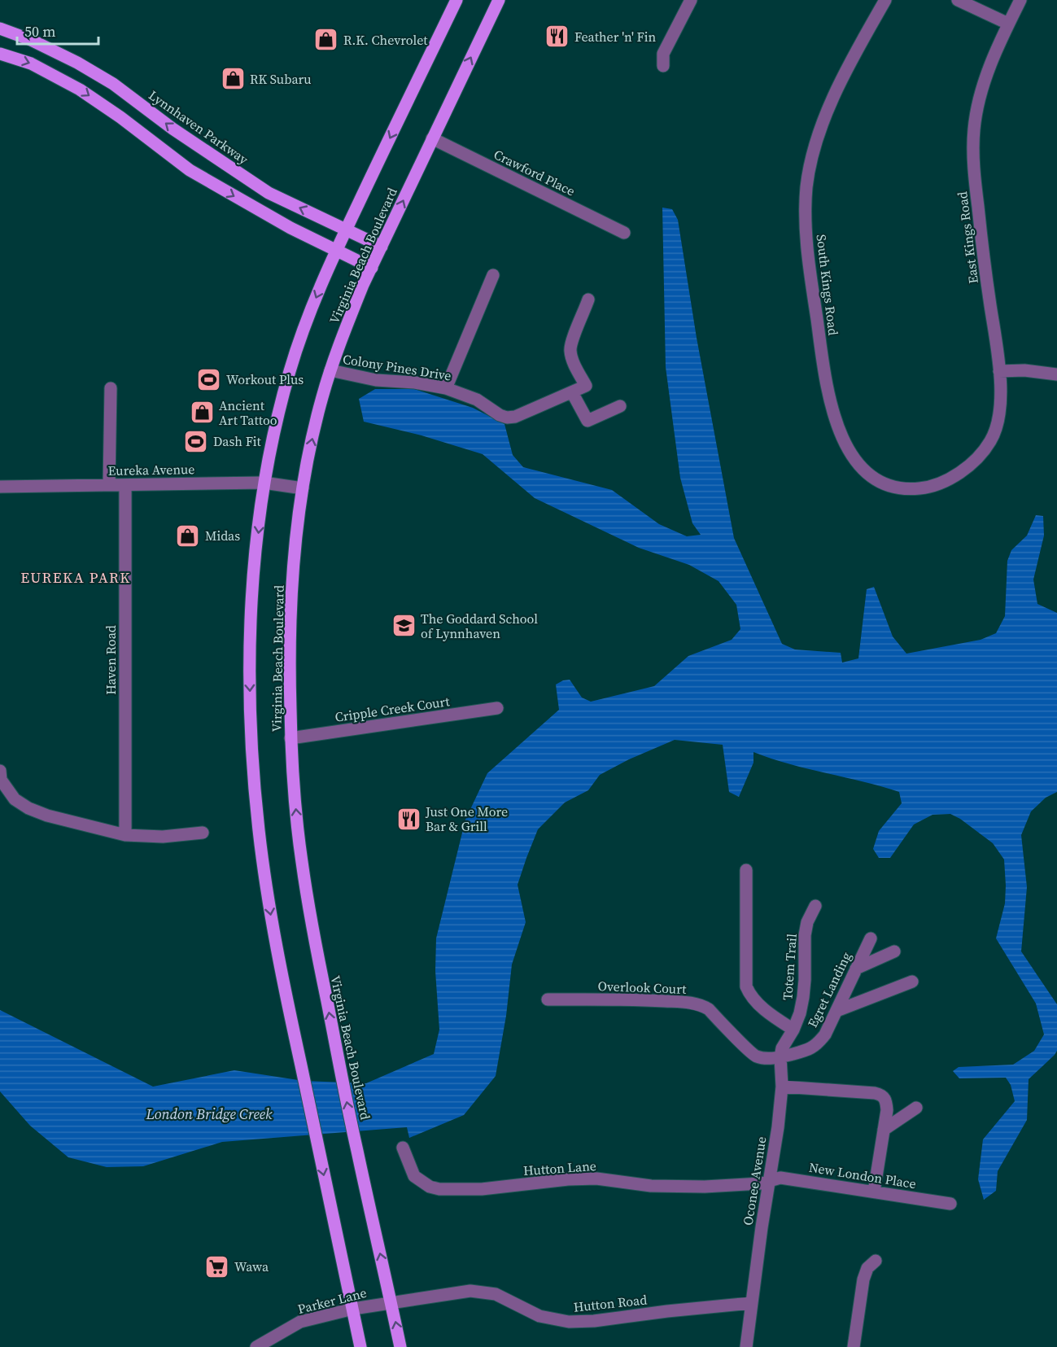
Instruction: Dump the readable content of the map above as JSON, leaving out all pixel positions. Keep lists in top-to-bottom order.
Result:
{
  "streets": {
    "main road": ["Lynnhaven Parkway", "Virginia Beach Boulevard"],
    "street": [
      "Crawford Place",
      "East Kings Road",
      "South Kings Road",
      "Colony Pines Drive",
      "Eureka Avenue",
      "Haven Road",
      "Cripple Creek Court",
      "Totem Trail",
      "Overlook Court",
      "Egret Landing",
      "Hutton Lane",
      "New London Place",
      "Oconee Avenue",
      "Parker Lane",
      "Hutton Road"
    ]
  },
  "crossings": [
    ["Lynnhaven Parkway", "Virginia Beach Boulevard"],
    ["Crawford Place", "Virginia Beach Boulevard"],
    ["East Kings Road", "South Kings Road"],
    ["Virginia Beach Boulevard", "Colony Pines Drive"],
    ["Virginia Beach Boulevard", "Eureka Avenue"],
    ["Virginia Beach Boulevard", "Cripple Creek Court"],
    ["Virginia Beach Boulevard", "Parker Lane"],
    ["Virginia Beach Boulevard", "Hutton Road"],
    ["Eureka Avenue", "Haven Road"],
    ["Totem Trail", "Overlook Court"],
    ["Totem Trail", "Egret Landing"],
    ["Totem Trail", "Oconee Avenue"],
    ["Overlook Court", "Egret Landing"],
    ["Overlook Court", "Oconee Avenue"],
    ["Egret Landing", "Oconee Avenue"],
    ["Hutton Lane", "New London Place"],
    ["Hutton Lane", "Oconee Avenue"],
    ["New London Place", "Oconee Avenue"],
    ["Oconee Avenue", "Hutton Road"],
    ["Parker Lane", "Hutton Road"]
  ],
  "districts": ["EUREKA PARK"],
  "water": ["London Bridge Creek"],
  "places": {
    "restaurant": ["Feather 'n' Fin", "Just One More Bar & Grill"],
    "shop": [
      "R.K. Chevrolet",
      "RK Subaru",
      "Ancient Art Tattoo",
      "Midas"
    ],
    "sports": ["Workout Plus", "Dash Fit"],
    "school or university": ["The Goddard School of Lynnhaven"],
    "supermarket": ["Wawa"]
  },
  "scale_bar": "50 m"
}
